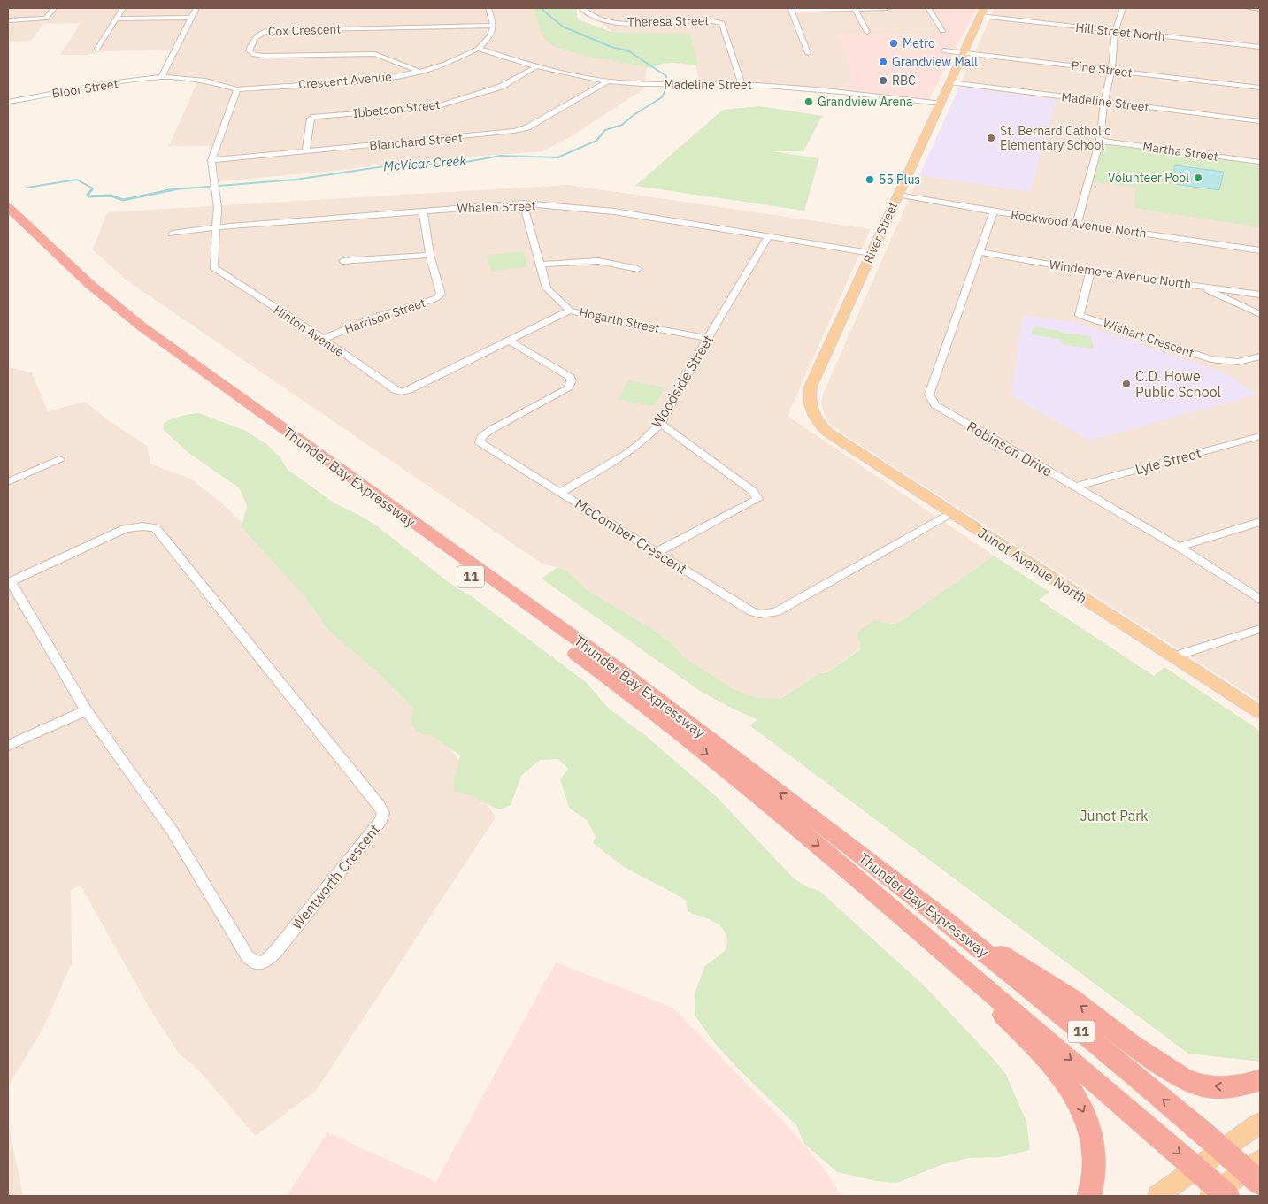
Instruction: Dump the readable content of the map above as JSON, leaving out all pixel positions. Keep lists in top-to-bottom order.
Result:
{
  "streets": {
    "highway": ["Thunder Bay Expressway", "11"],
    "main road": ["River Street", "Junot Avenue North"],
    "street": [
      "Theresa Street",
      "Cox Crescent",
      "Hill Street North",
      "Pine Street",
      "Crescent Avenue",
      "Madeline Street",
      "Bloor Street",
      "Ibbetson Street",
      "Blanchard Street",
      "Martha Street",
      "Whalen Street",
      "Rockwood Avenue North",
      "Windemere Avenue North",
      "Harrison Street",
      "Hogarth Street",
      "Hinton Avenue",
      "Wishart Crescent",
      "Woodside Street",
      "Robinson Drive",
      "Lyle Street",
      "McComber Crescent",
      "Wentworth Crescent"
    ]
  },
  "crossings": [
    ["Theresa Street", "Madeline Street"],
    ["Cox Crescent", "Crescent Avenue"],
    ["Hill Street North", "River Street"],
    ["Pine Street", "River Street"],
    ["Crescent Avenue", "Madeline Street"],
    ["Crescent Avenue", "Bloor Street"],
    ["Crescent Avenue", "Hinton Avenue"],
    ["Madeline Street", "Ibbetson Street"],
    ["Madeline Street", "Blanchard Street"],
    ["Madeline Street", "River Street"],
    ["Ibbetson Street", "Blanchard Street"],
    ["Blanchard Street", "Hinton Avenue"],
    ["Whalen Street", "River Street"],
    ["Whalen Street", "Harrison Street"],
    ["Whalen Street", "Hogarth Street"],
    ["Whalen Street", "Hinton Avenue"],
    ["Whalen Street", "Woodside Street"],
    ["Rockwood Avenue North", "River Street"],
    ["Rockwood Avenue North", "Robinson Drive"],
    ["River Street", "Junot Avenue North"],
    ["Windemere Avenue North", "Wishart Crescent"],
    ["Windemere Avenue North", "Robinson Drive"],
    ["Harrison Street", "Hinton Avenue"],
    ["Hogarth Street", "Hinton Avenue"],
    ["Hogarth Street", "Woodside Street"],
    ["Hinton Avenue", "McComber Crescent"],
    ["Woodside Street", "McComber Crescent"],
    ["Robinson Drive", "Lyle Street"],
    ["McComber Crescent", "Junot Avenue North"]
  ],
  "water": ["McVicar Creek"],
  "parks": ["Junot Park"],
  "places": [
    "Metro",
    "Grandview Mall",
    "RBC",
    "Grandview Arena",
    "St. Bernard Catholic Elementary School",
    "Volunteer Pool",
    "55 Plus",
    "C.D. Howe Public School"
  ]
}
